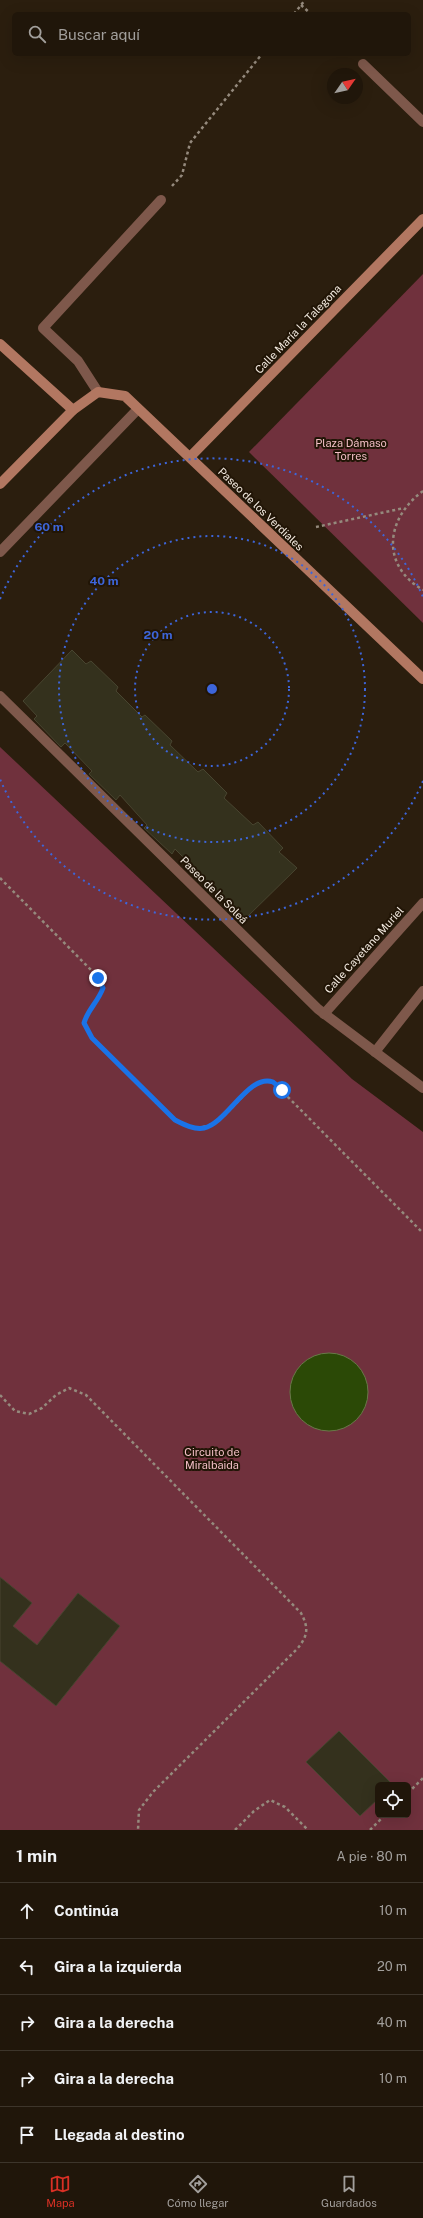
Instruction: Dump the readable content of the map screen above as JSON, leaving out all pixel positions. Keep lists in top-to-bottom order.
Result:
{
  "streets": {
    "street": [
      "Calle María la Talegona",
      "Paseo de los Verdiales",
      "Paseo de la Soleá",
      "Calle Cayetano Muriel"
    ]
  },
  "crossings": [
    ["Calle María la Talegona", "Paseo de los Verdiales"],
    ["Paseo de la Soleá", "Calle Cayetano Muriel"]
  ],
  "parks": ["Plaza Dámaso Torres", "Circuito de Miralbaida"],
  "north": "top right",
  "page": {
    "search": "Buscar aquí",
    "heading": ["1 min", "A pie · 80 m"],
    "list": [
      ["Continúa", "10 m"],
      ["Gira a la izquierda", "20 m"],
      ["Gira a la derecha", "40 m"],
      ["Gira a la derecha", "10 m"],
      "Llegada al destino"
    ],
    "nav": ["Mapa", "Cómo llegar", "Guardados"]
  },
  "rings": ["60 m", "40 m", "20 m"]
}
